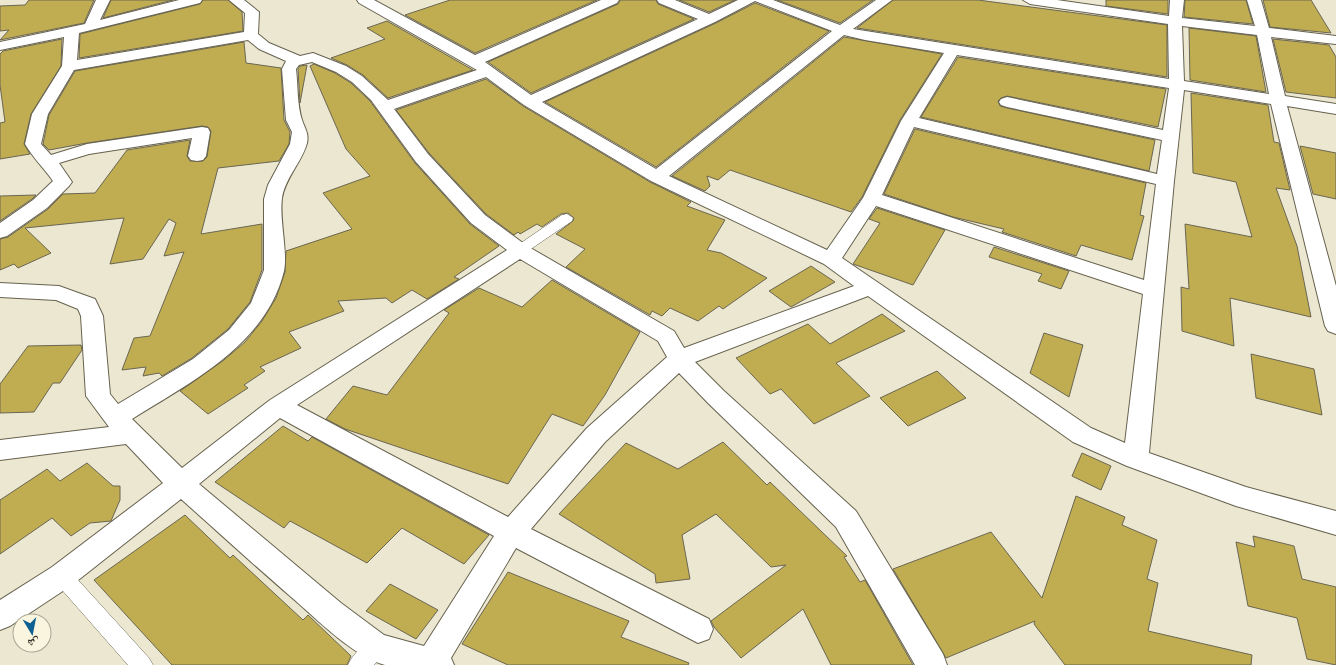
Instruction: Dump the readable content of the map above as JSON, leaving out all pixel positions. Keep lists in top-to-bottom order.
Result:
{
  "north": "bottom"
}
